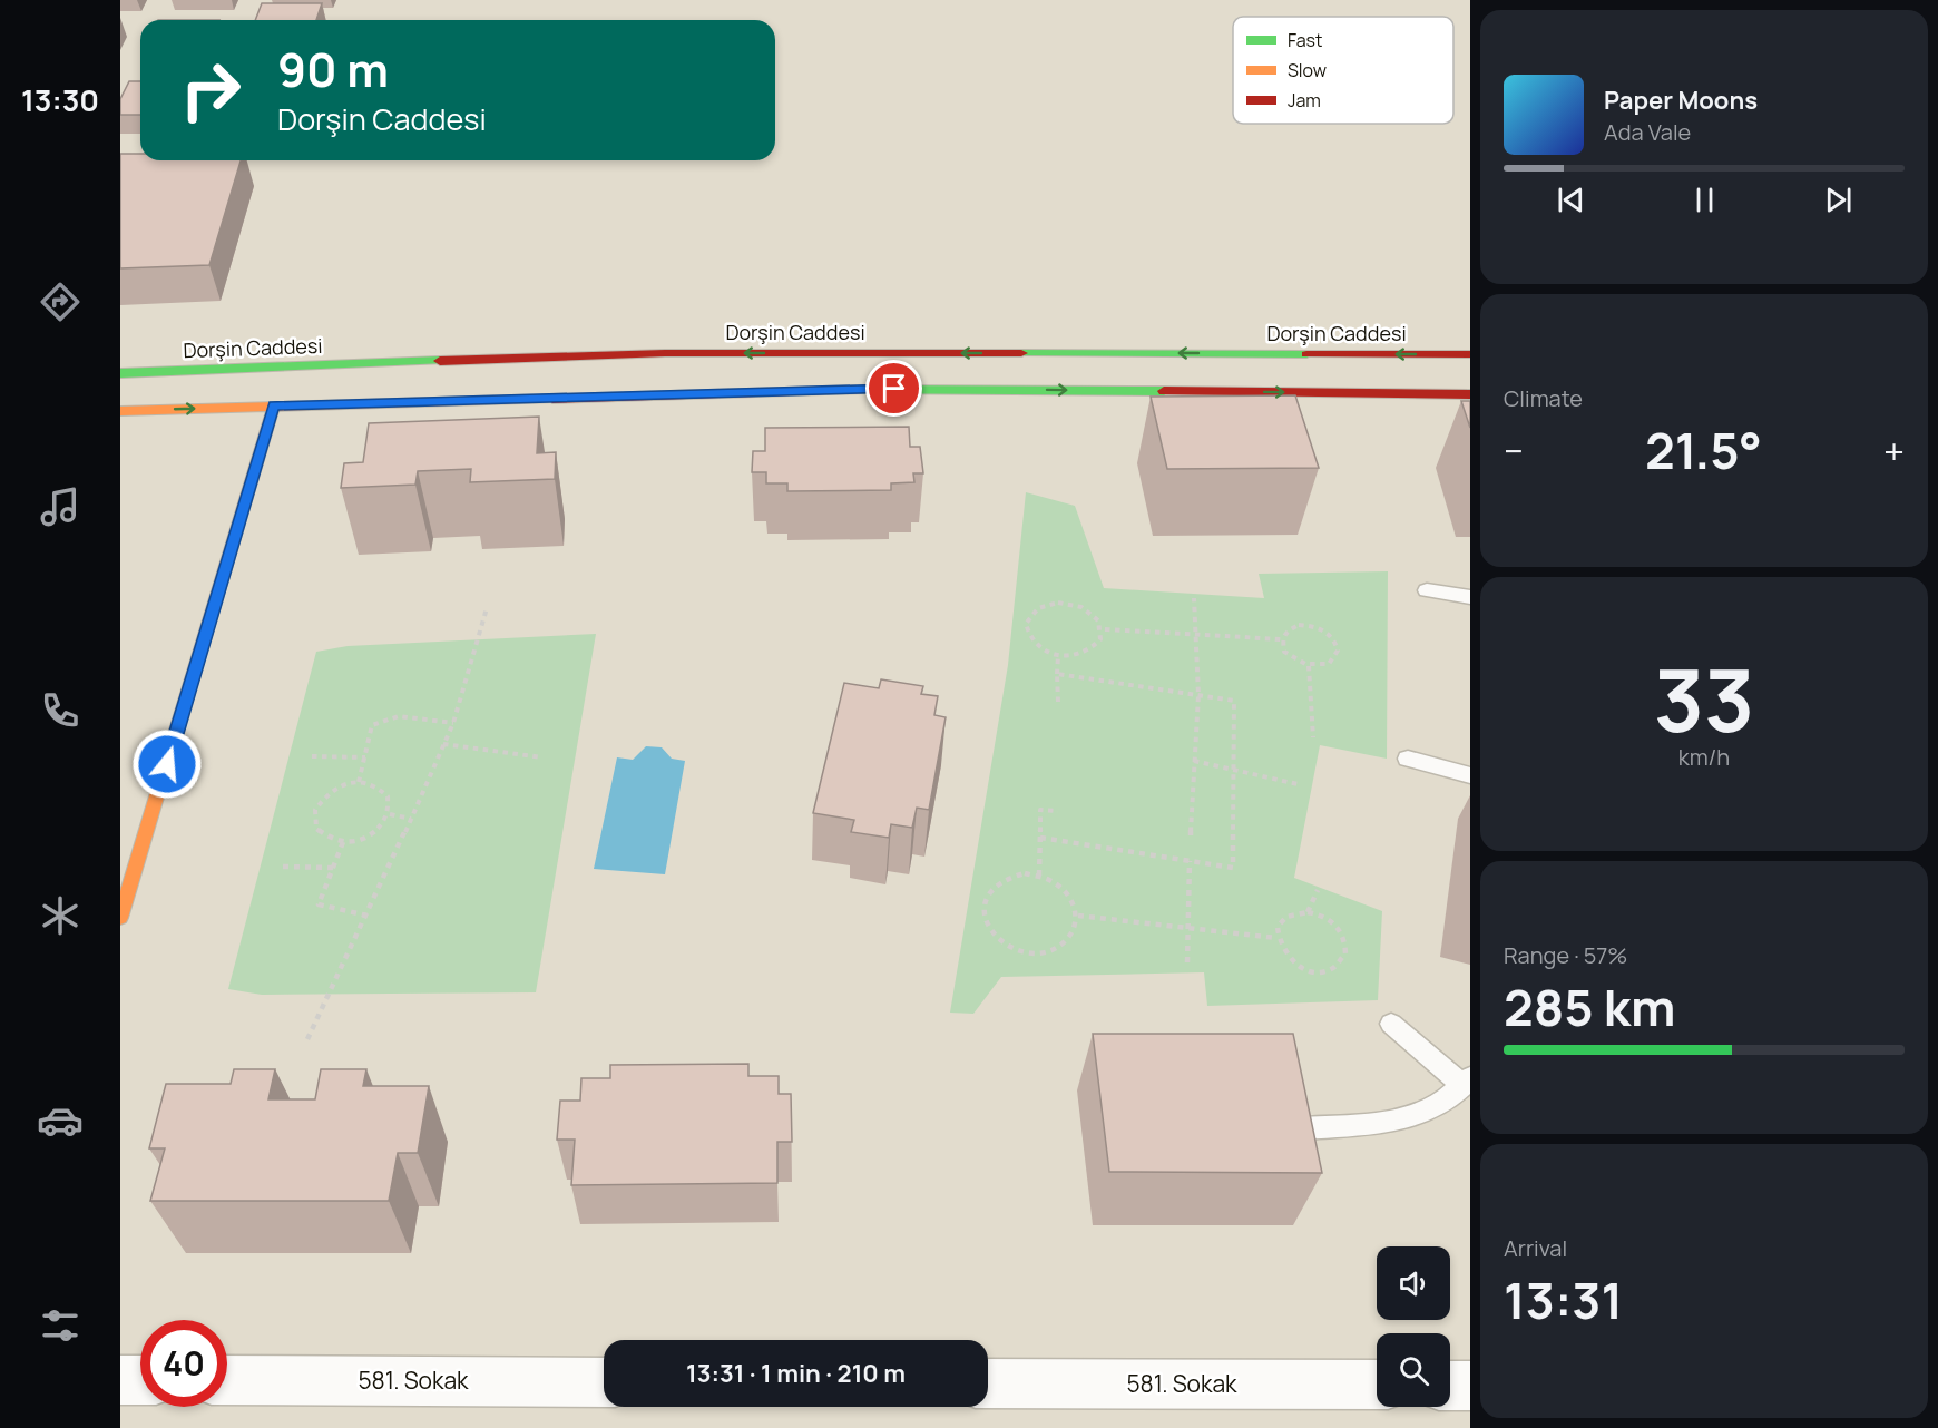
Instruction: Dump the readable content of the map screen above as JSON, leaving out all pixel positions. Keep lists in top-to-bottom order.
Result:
{
  "streets": {
    "main road": ["Dorşin Caddesi"],
    "street": ["581. Sokak"]
  },
  "legend": ["Fast", "Slow", "Jam"],
  "page": {
    "tabs": "13:30",
    "turn": ["90 m", "Dorşin Caddesi"],
    "song": ["Paper Moons", "Ada Vale"],
    "tile": [
      "Climate",
      ["33", "km/h"],
      ["Range · 57%", "285 km"],
      ["Arrival", "13:31"]
    ],
    "heat": ["−", "21.5°", "+"],
    "limit": "40",
    "trip": "13:31 · 1 min · 210 m"
  }
}
